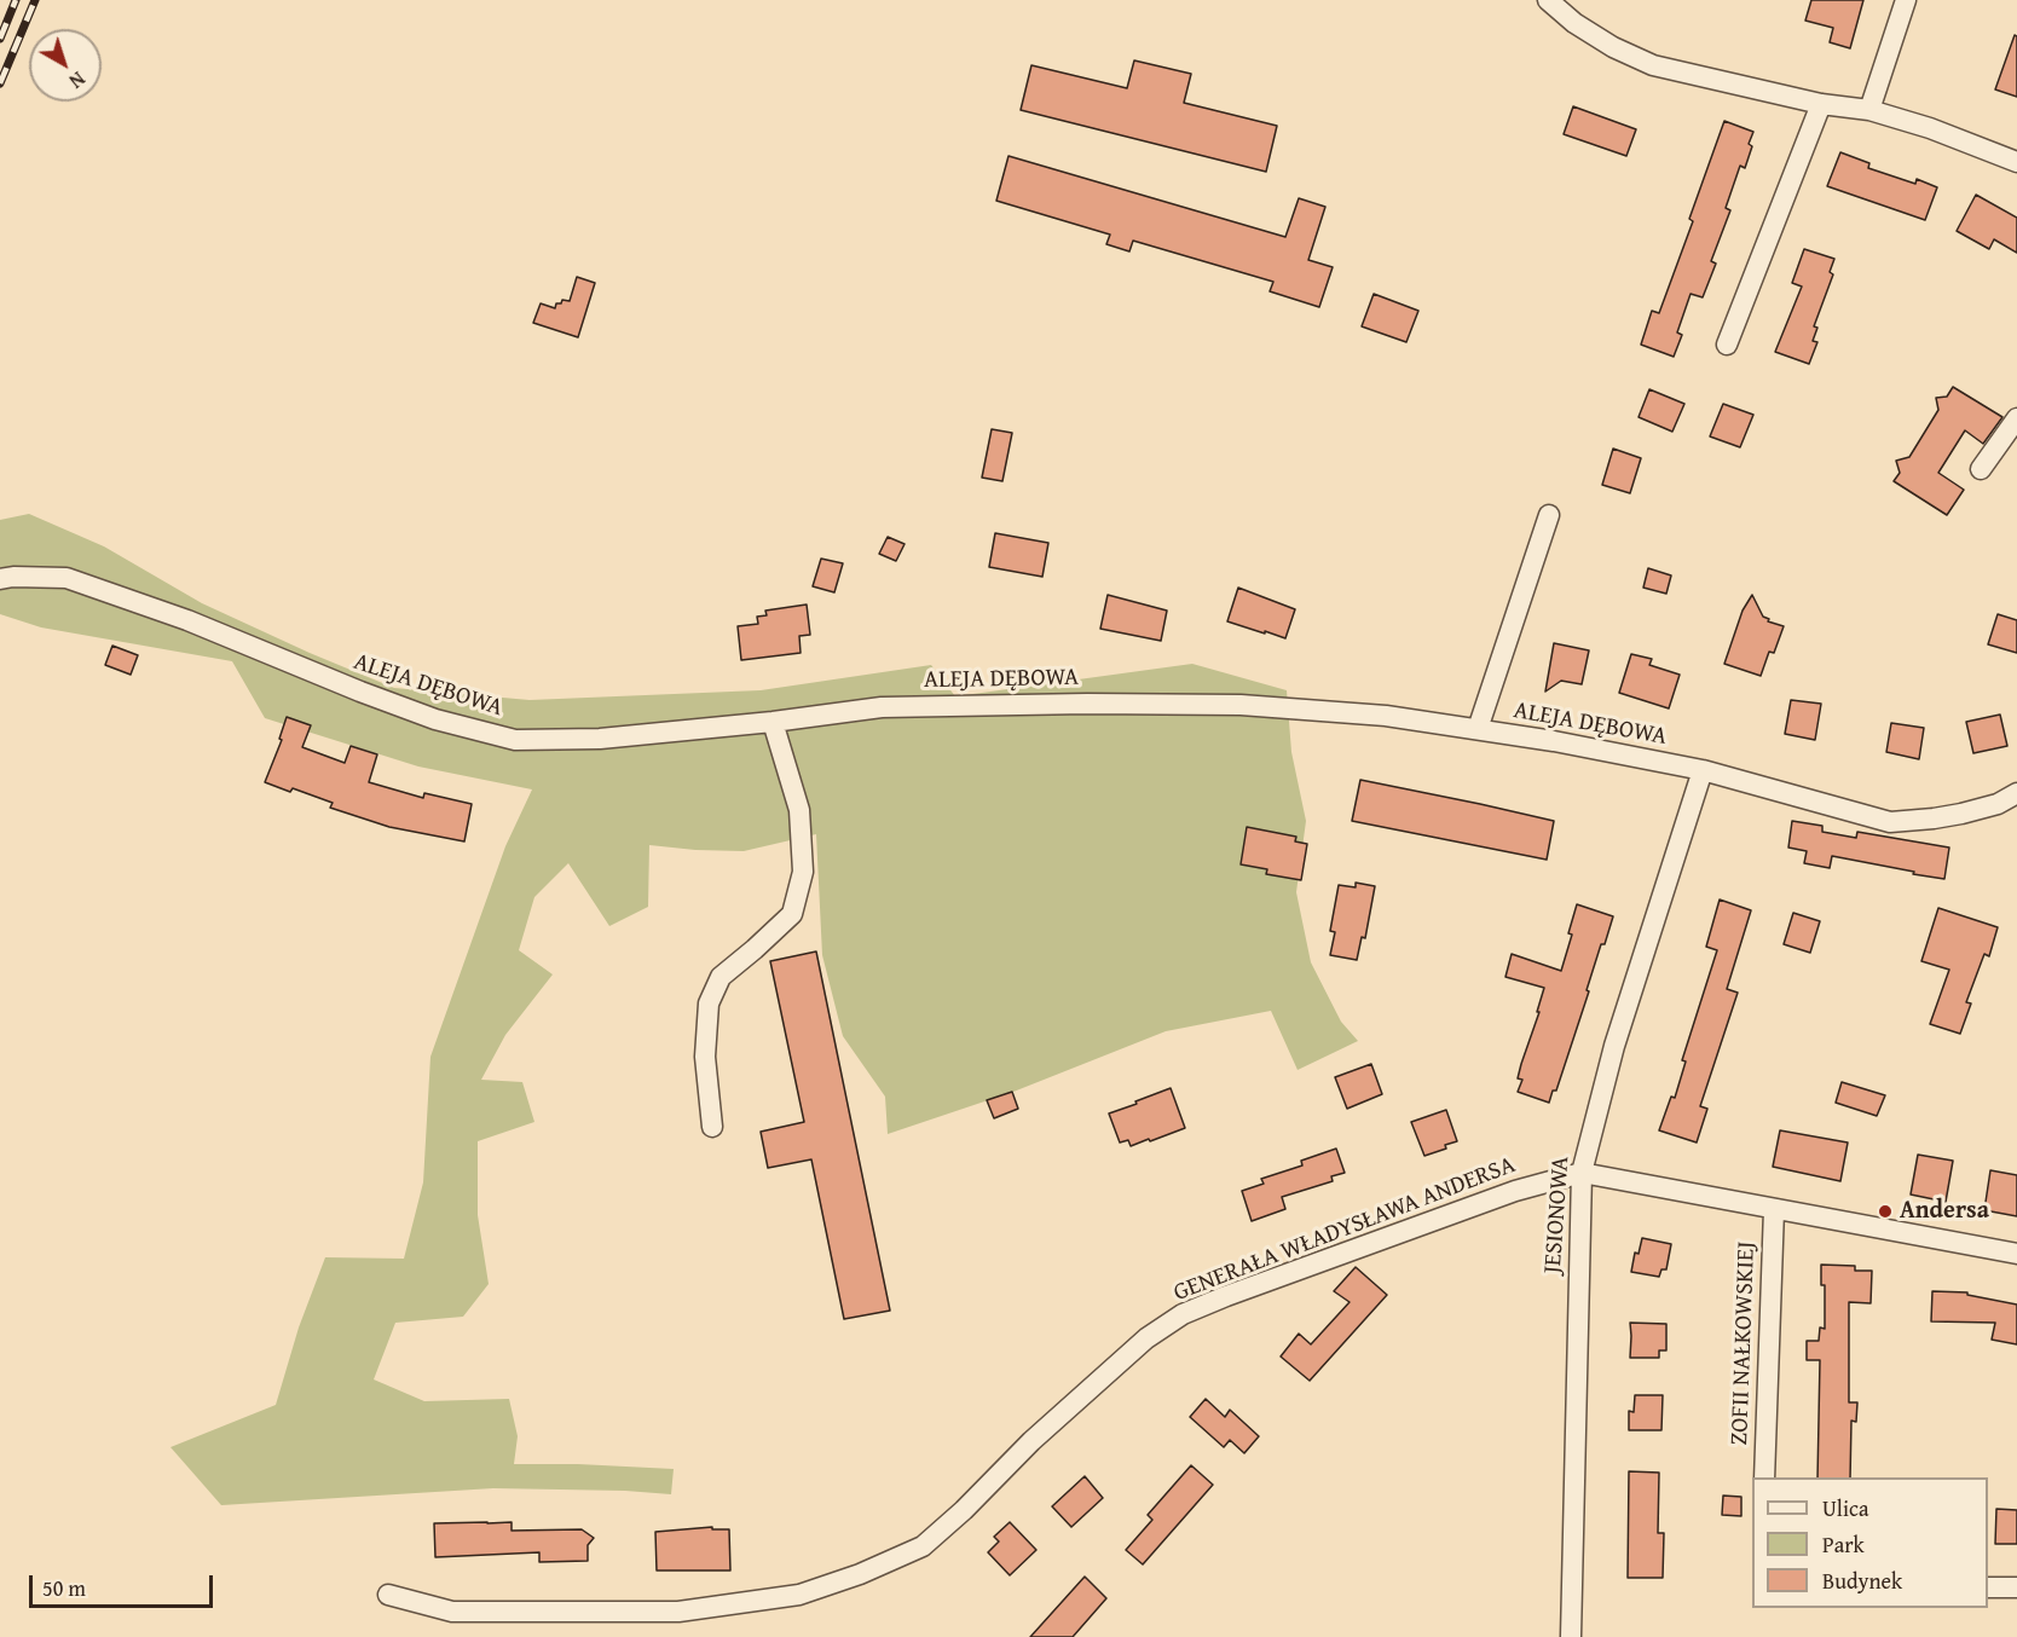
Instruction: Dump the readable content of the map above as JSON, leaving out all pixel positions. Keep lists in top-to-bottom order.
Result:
{
  "streets": {
    "street": [
      "ALEJA DĘBOWA",
      "JESIONOWA",
      "GENERAŁA WŁADYSŁAWA ANDERSA",
      "ZOFII NAŁKOWSKIEJ"
    ]
  },
  "crossings": [
    ["ALEJA DĘBOWA", "JESIONOWA"],
    ["JESIONOWA", "GENERAŁA WŁADYSŁAWA ANDERSA"],
    ["GENERAŁA WŁADYSŁAWA ANDERSA", "ZOFII NAŁKOWSKIEJ"]
  ],
  "places": ["Andersa"],
  "legend": ["Ulica", "Park", "Budynek"],
  "scale_bar": "50 m",
  "north": "bottom right"
}
